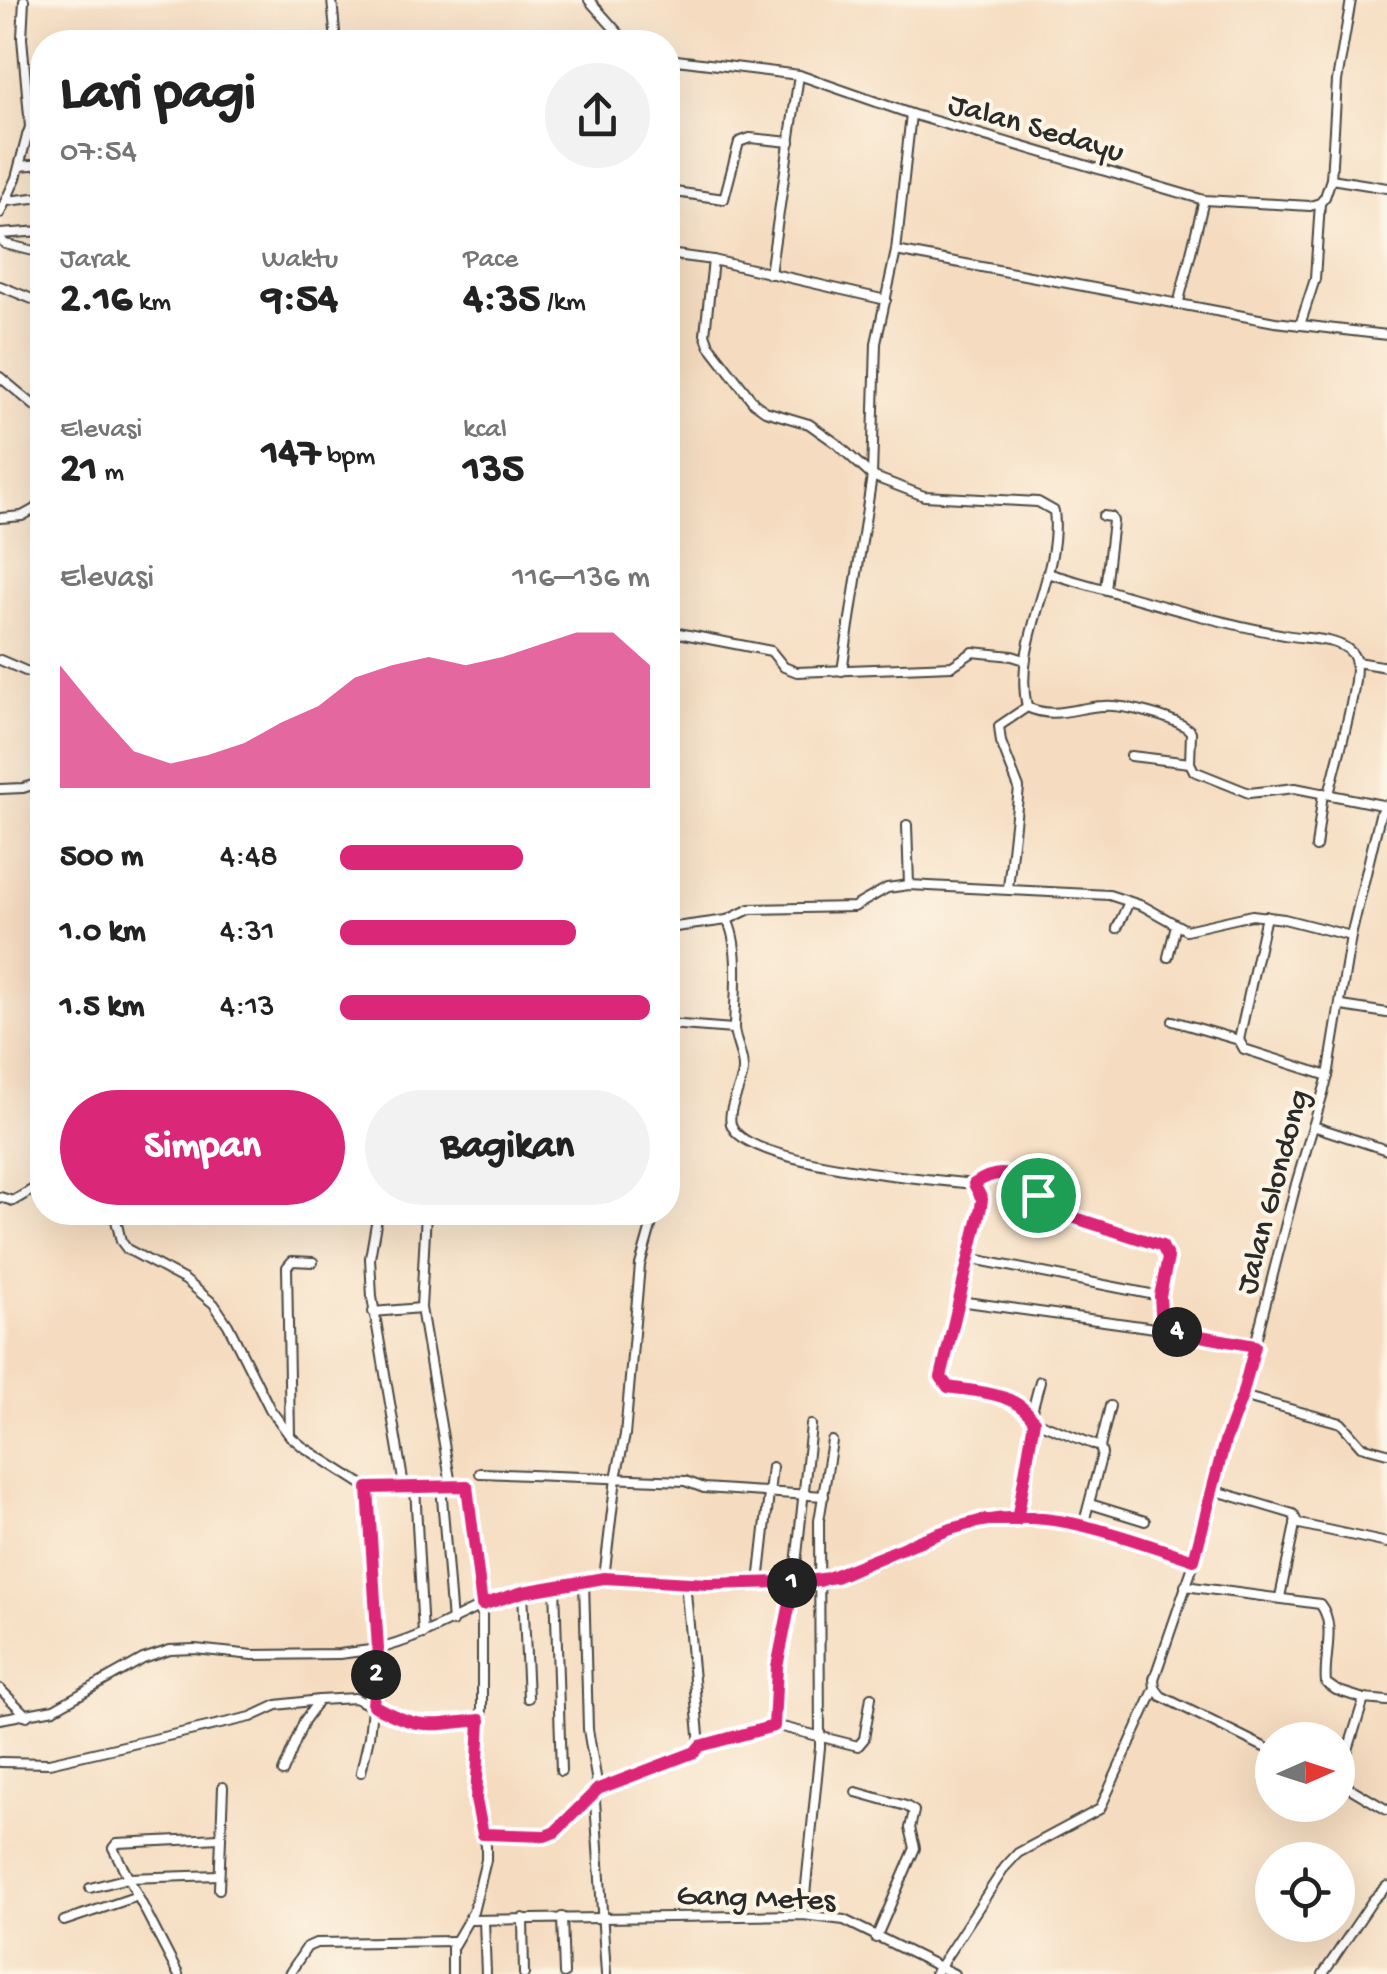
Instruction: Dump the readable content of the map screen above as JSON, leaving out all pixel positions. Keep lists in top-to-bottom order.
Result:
{
  "streets": {
    "street": ["Jalan Sedayu", "Jalan Glondong", "Gang Metes"]
  },
  "crossings": [
    ["Jalan Glondong", "Gang Metes"]
  ],
  "north": "right",
  "page": {
    "heading": ["Lari pagi", "07:54"],
    "stats": [
      ["Jarak", "2.16 km"],
      ["Waktu", "9:54"],
      ["Pace", "4:35 /km"],
      ["Elevasi", "21 m"],
      ["147 bpm"],
      ["kcal", "135"]
    ],
    "chart": ["Elevasi", "116–136 m"],
    "list": [
      {
        "name": "500 m",
        "note": "4:48"
      },
      {
        "name": "1.0 km",
        "note": "4:31"
      },
      {
        "name": "1.5 km",
        "note": "4:13"
      }
    ],
    "buttons": ["Simpan", "Bagikan"],
    "pins": ["4", "1", "2"]
  }
}
